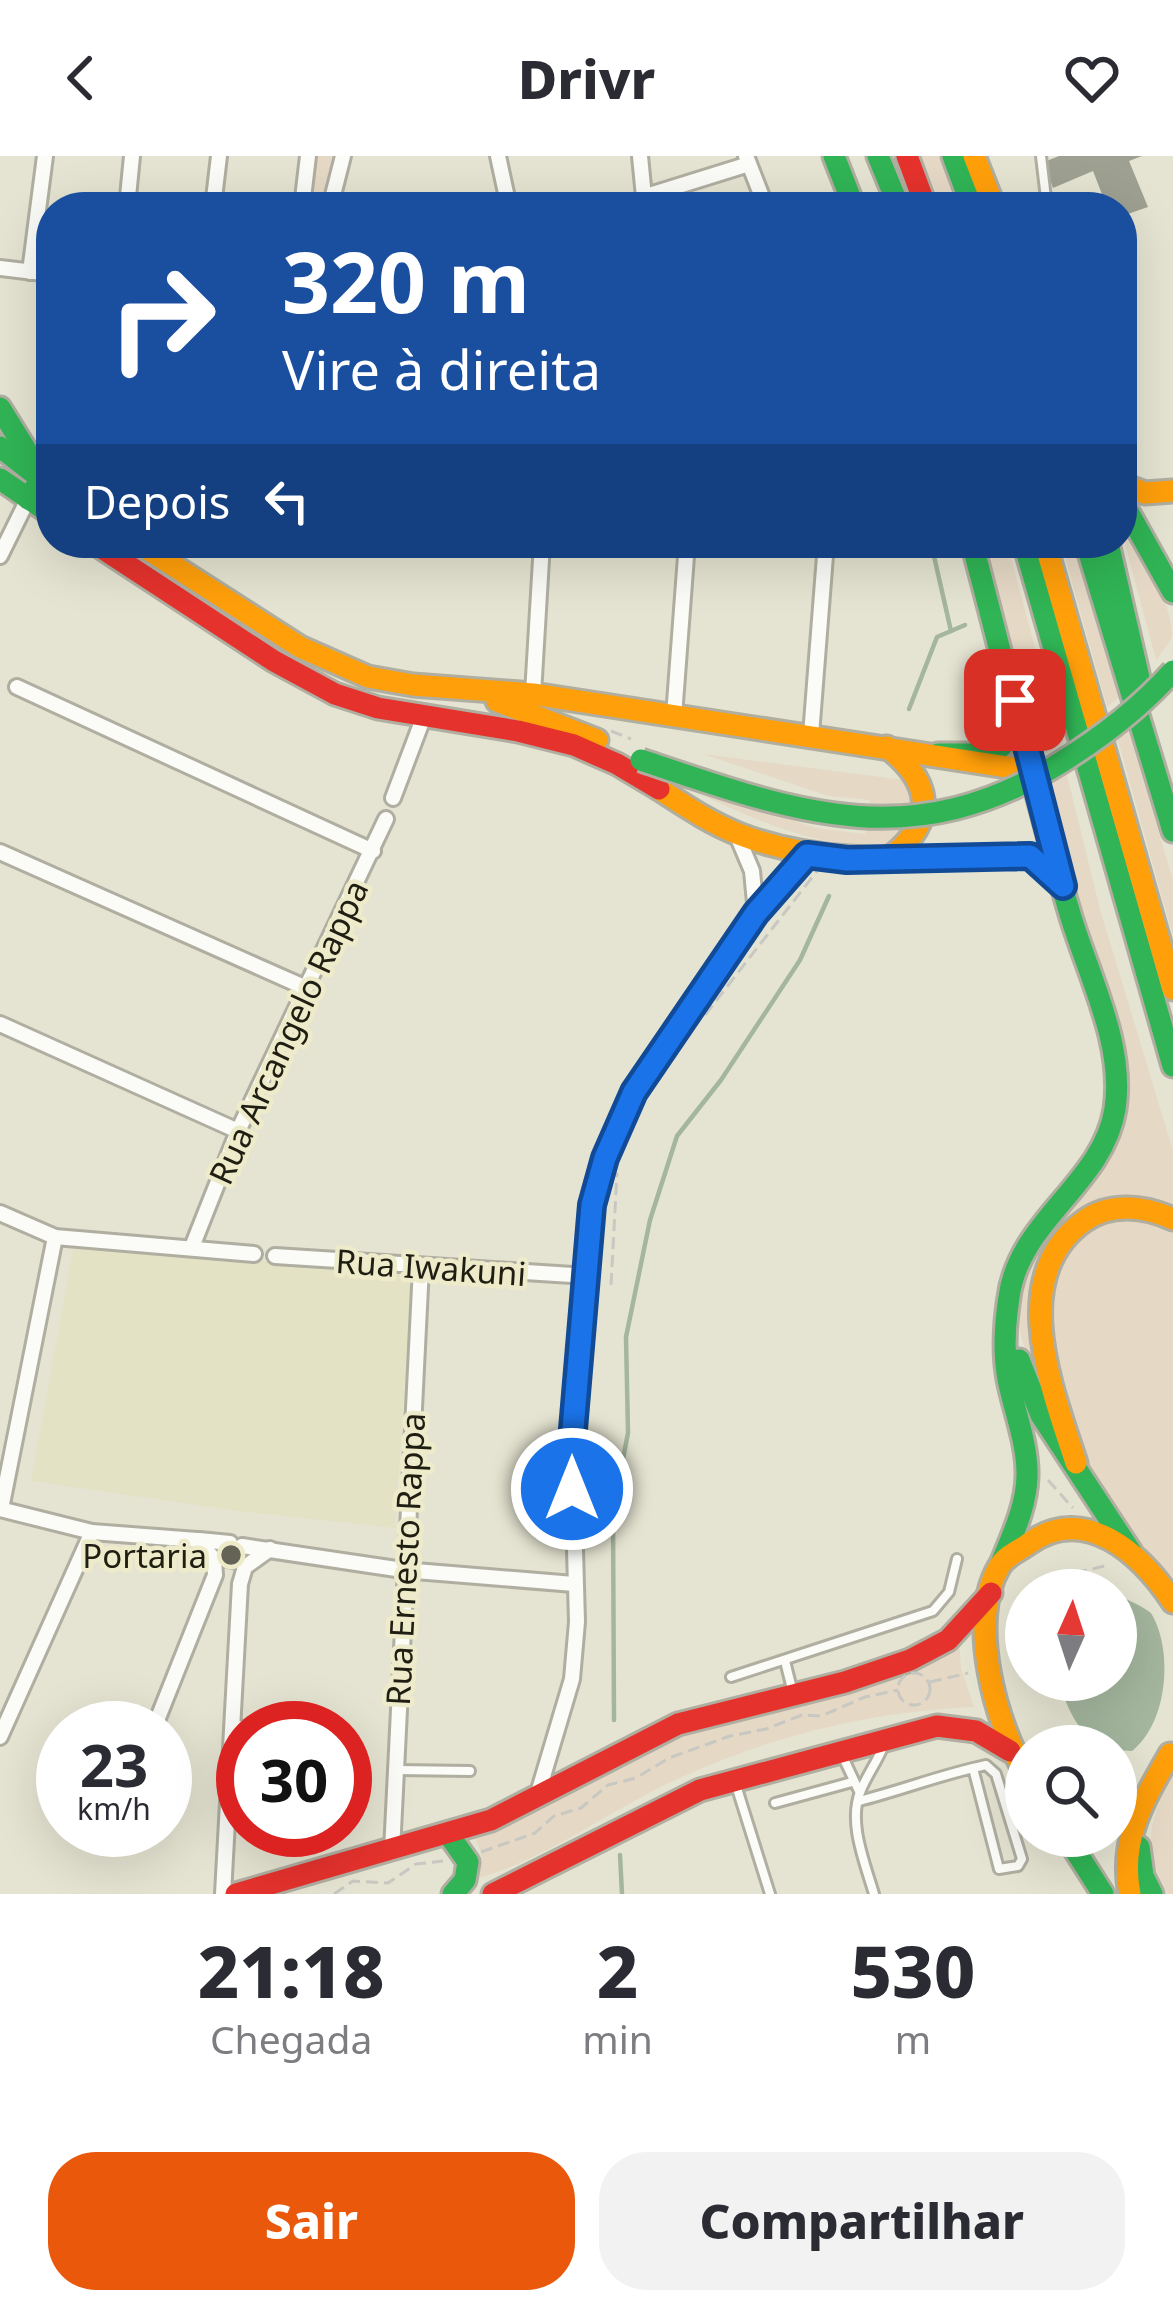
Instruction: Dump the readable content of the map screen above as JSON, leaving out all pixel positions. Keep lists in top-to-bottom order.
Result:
{
  "streets": {
    "street": ["Rua Arcangelo Rappa", "Rua Iwakuni", "Rua Ernesto Rappa"]
  },
  "crossings": [
    ["Rua Iwakuni", "Rua Ernesto Rappa"]
  ],
  "places": ["Portaria"],
  "north": "top",
  "page": {
    "header": "Drivr",
    "turn": ["320 m", "Vire à direita"],
    "then": "Depois",
    "speed": "23 km/h",
    "limit": "30",
    "eta": [
      "21:18",
      "Chegada",
      "2",
      "min",
      "530",
      "m"
    ],
    "buttons": ["Sair", "Compartilhar"]
  }
}
